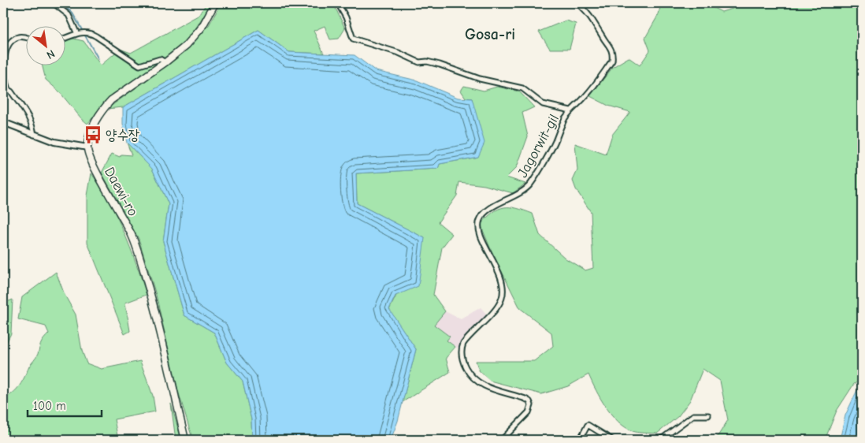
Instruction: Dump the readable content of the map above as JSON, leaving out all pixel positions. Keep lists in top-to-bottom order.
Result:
{
  "streets": {
    "main road": ["Daewi-ro"],
    "street": ["Jagorwit-gil"]
  },
  "districts": ["Gosa-ri"],
  "places": {
    "bus stop": ["양수장"]
  },
  "scale_bar": "100 m",
  "north": "bottom right"
}
